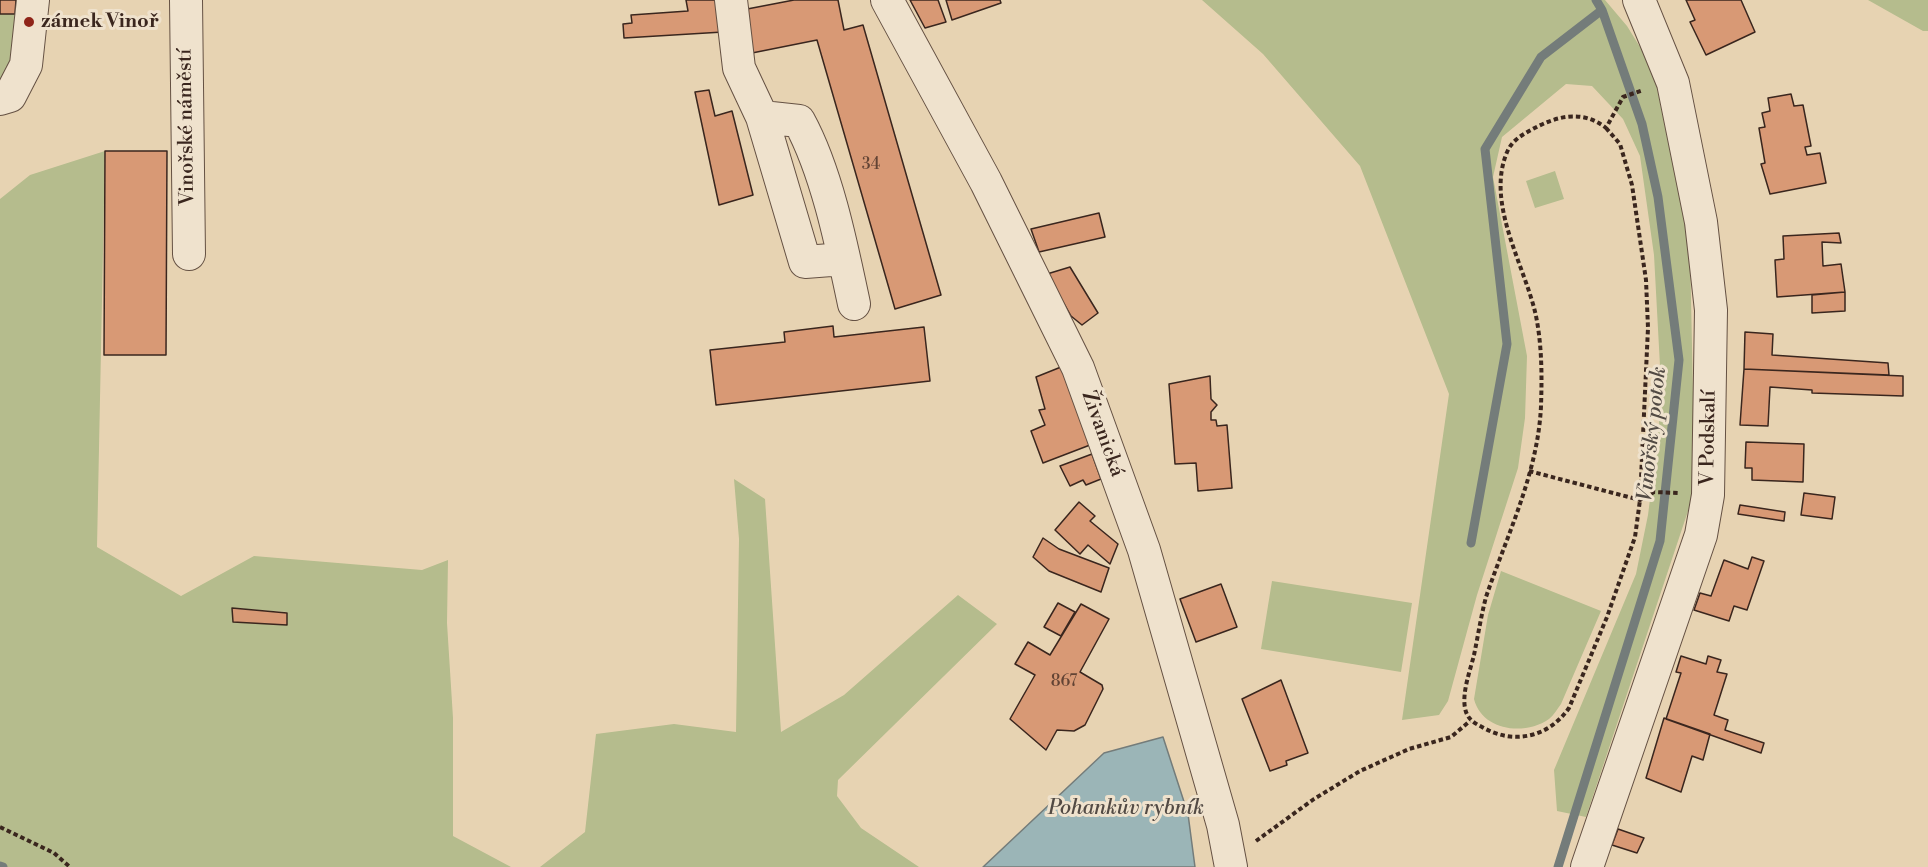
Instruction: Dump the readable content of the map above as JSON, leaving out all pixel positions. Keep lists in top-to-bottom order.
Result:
{
  "streets": {
    "street": ["Vinořské náměstí", "Živanická", "V Podskalí"]
  },
  "water": ["Vinořský potok", "Pohankův rybník"],
  "places": ["zámek Vinoř"],
  "house_numbers": ["34", "867"]
}
